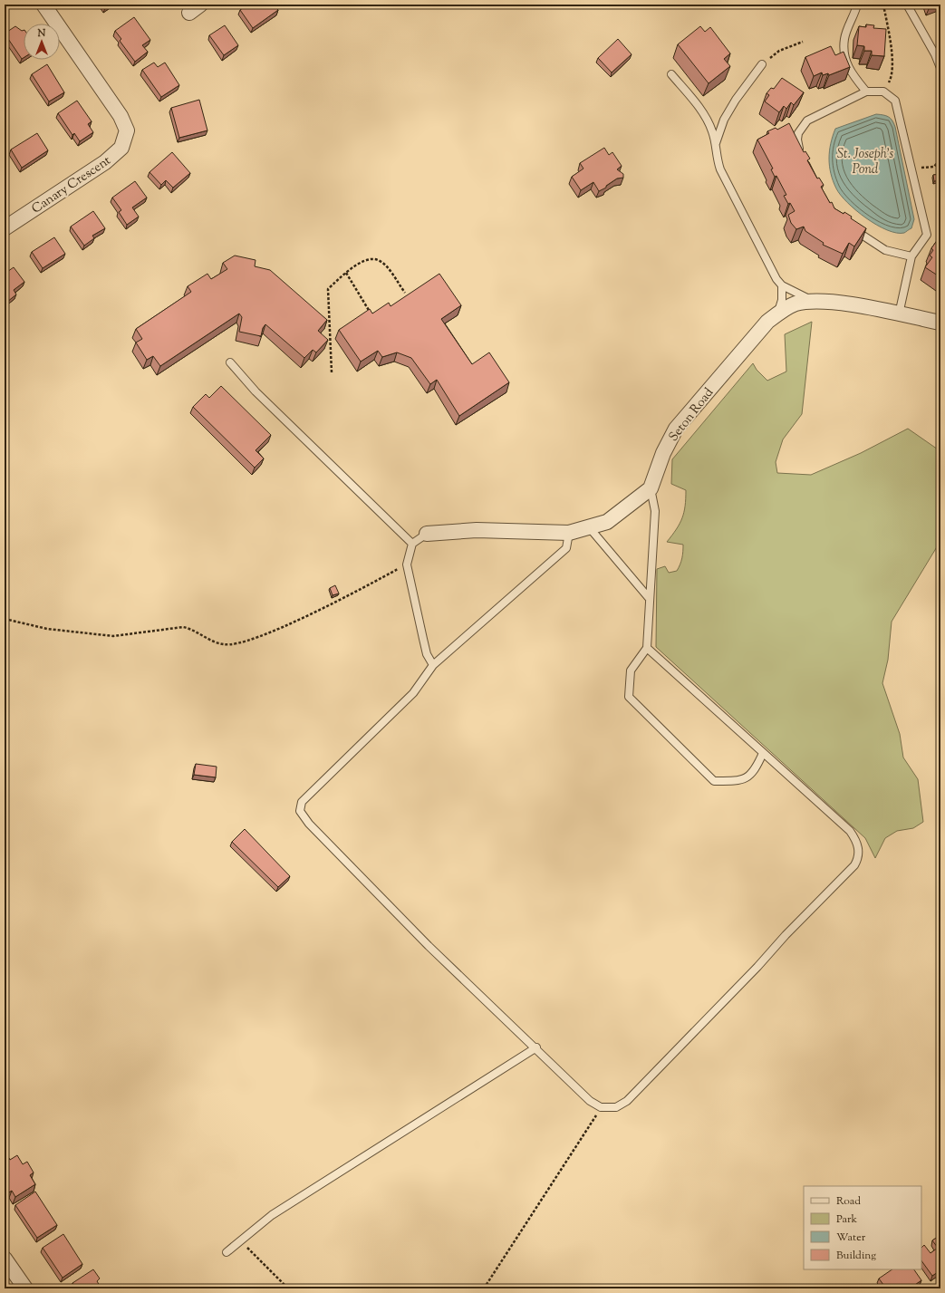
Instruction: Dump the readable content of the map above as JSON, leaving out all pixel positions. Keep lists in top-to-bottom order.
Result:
{
  "streets": {
    "street": ["Canary Crescent", "Seton Road"]
  },
  "water": ["St. Joseph’s Pond"],
  "legend": [
    "Road",
    "Park",
    "Water",
    "Building"
  ],
  "north": "top"
}
